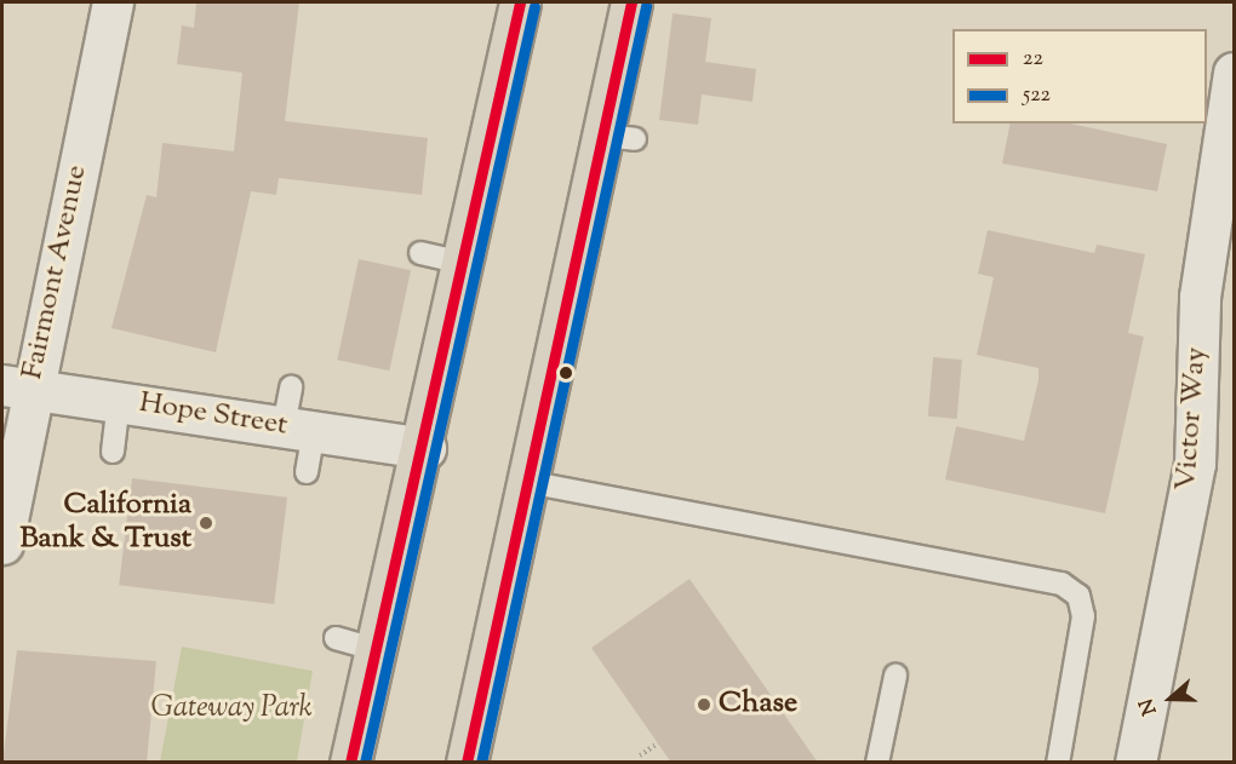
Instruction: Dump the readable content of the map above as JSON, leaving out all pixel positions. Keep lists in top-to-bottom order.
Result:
{
  "streets": {
    "street": ["Fairmont Avenue", "Hope Street", "Victor Way"]
  },
  "crossings": [
    ["Fairmont Avenue", "Hope Street"]
  ],
  "parks": ["Gateway Park"],
  "places": ["California Bank & Trust", "Chase"],
  "lines": ["transit line 22", "transit line 522"],
  "legend": ["22", "522"],
  "north": "left"
}
